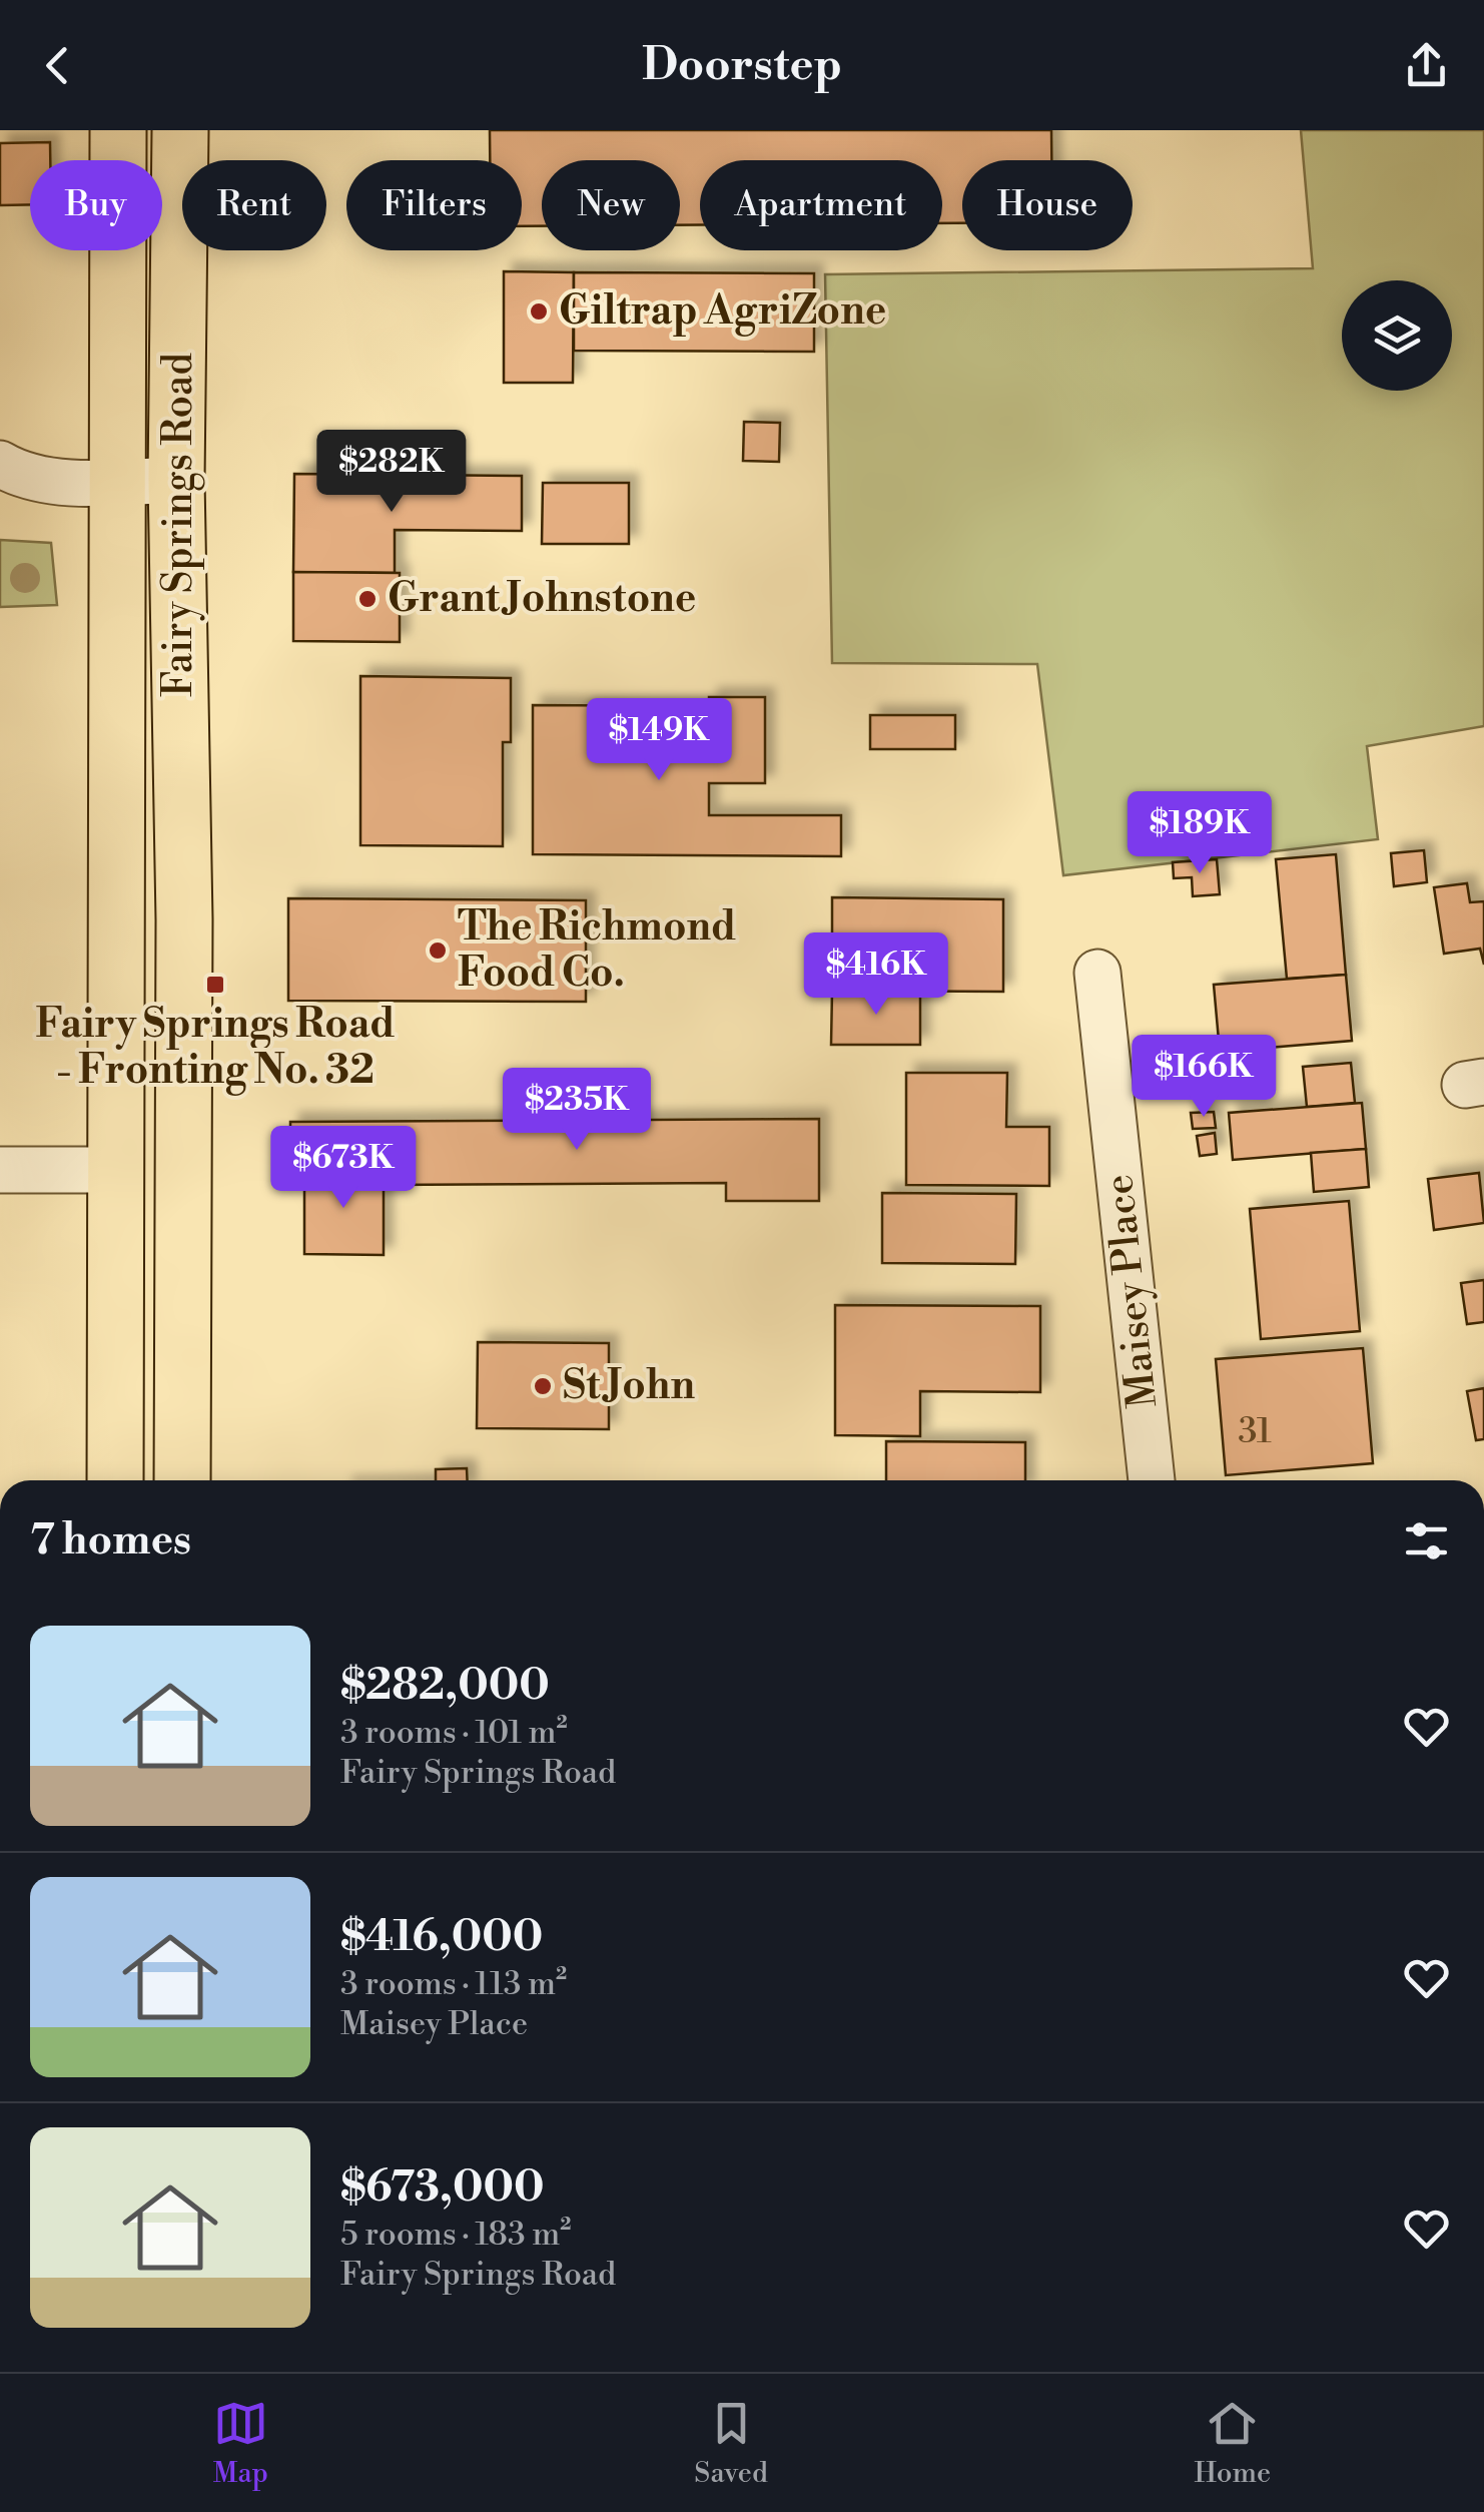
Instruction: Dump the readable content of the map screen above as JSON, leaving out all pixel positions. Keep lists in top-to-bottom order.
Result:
{
  "streets": {
    "highway": ["Fairy Springs Road"],
    "street": ["Maisey Place"]
  },
  "places": {
    "other": [
      "Giltrap AgriZone",
      "Grant Johnstone",
      "The Richmond Food Co.",
      "St John"
    ],
    "transit": ["Fairy Springs Road - Fronting No. 32"]
  },
  "house_numbers": ["31"],
  "page": {
    "header": "Doorstep",
    "chip": [
      "Buy",
      "Rent",
      "Filters",
      "New",
      "Apartment",
      "House"
    ],
    "price": [
      "$282K",
      "$149K",
      "$189K",
      "$416K",
      "$166K",
      "$235K",
      "$673K"
    ],
    "heading": "7 homes",
    "list": [
      {
        "name": "$282,000",
        "note": "3 rooms · 101 m² · Fairy Springs Road"
      },
      {
        "name": "$416,000",
        "note": "3 rooms · 113 m² · Maisey Place"
      },
      {
        "name": "$673,000",
        "note": "5 rooms · 183 m² · Fairy Springs Road"
      }
    ],
    "tabs": ["Map", "Saved", "Home"]
  }
}
